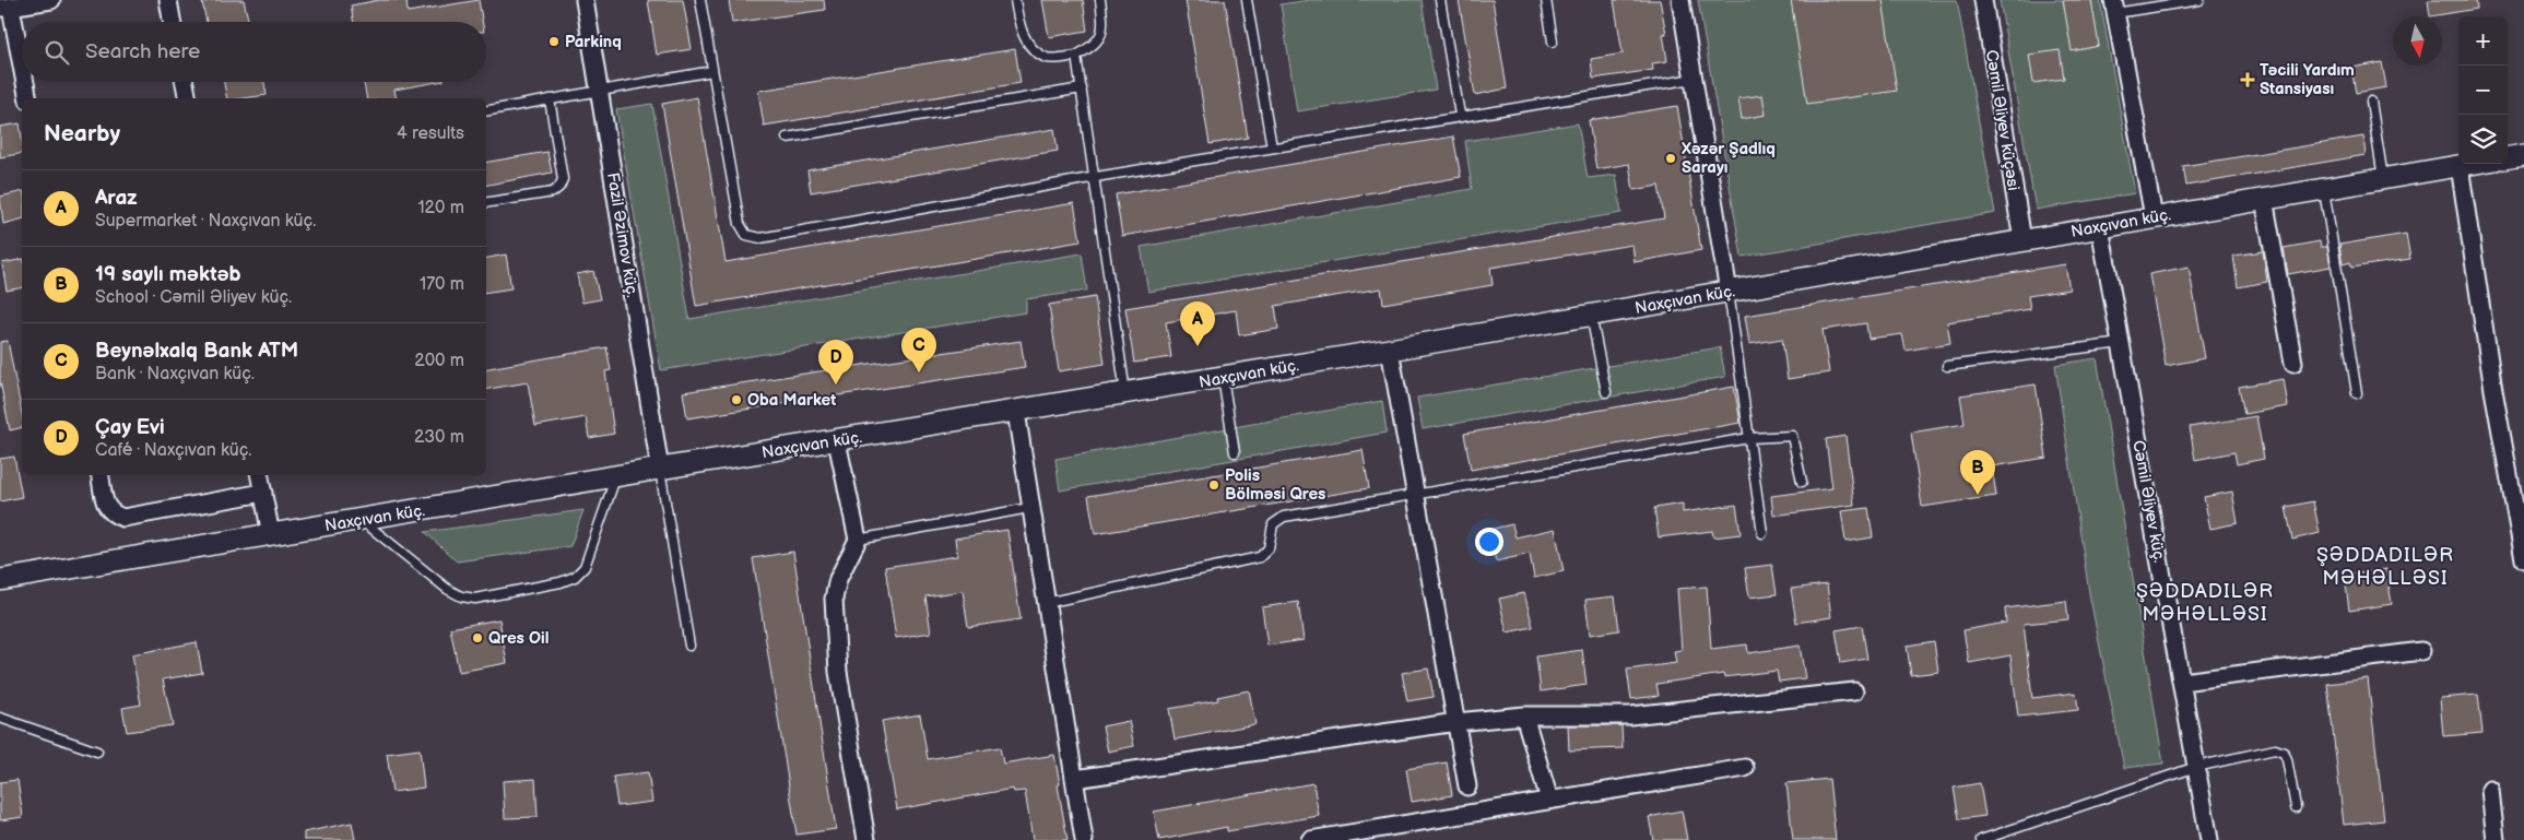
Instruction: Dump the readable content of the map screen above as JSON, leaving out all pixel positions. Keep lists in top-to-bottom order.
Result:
{
  "streets": {
    "street": [
      "Cəmil Əliyev küçəsi",
      "Naxçıvan küç.",
      "Fazil Əzimov küç.",
      "Cəmil Əliyev küç."
    ]
  },
  "crossings": [
    ["Cəmil Əliyev küçəsi", "Naxçıvan küç."],
    ["Naxçıvan küç.", "Fazil Əzimov küç."],
    ["Naxçıvan küç.", "Cəmil Əliyev küç."]
  ],
  "districts": ["ŞƏDDADILƏR MƏHƏLLƏSI", "ŞƏDDADILƏR MƏHƏLLƏSI"],
  "places": {
    "other": [
      "Parkinq",
      "Xəzər Şadlıq Sarayı",
      "Oba Market",
      "Polis Bölməsi Qres",
      "Qres Oil"
    ],
    "health": ["Təcili Yardım Stansiyası"]
  },
  "north": "bottom",
  "page": {
    "map_buttons": ["+", "−"],
    "search": "Search here",
    "heading": ["Nearby", "4 results"],
    "list": [
      {
        "mark": "A",
        "name": "Araz",
        "note": "Supermarket · Naxçıvan küç.",
        "value": "120 m"
      },
      {
        "mark": "B",
        "name": "19 saylı məktəb",
        "note": "School · Cəmil Əliyev küç.",
        "value": "170 m"
      },
      {
        "mark": "C",
        "name": "Beynəlxalq Bank ATM",
        "note": "Bank · Naxçıvan küç.",
        "value": "200 m"
      },
      {
        "mark": "D",
        "name": "Çay Evi",
        "note": "Café · Naxçıvan küç.",
        "value": "230 m"
      }
    ],
    "pins": [
      "A",
      "C",
      "D",
      "B"
    ]
  }
}
